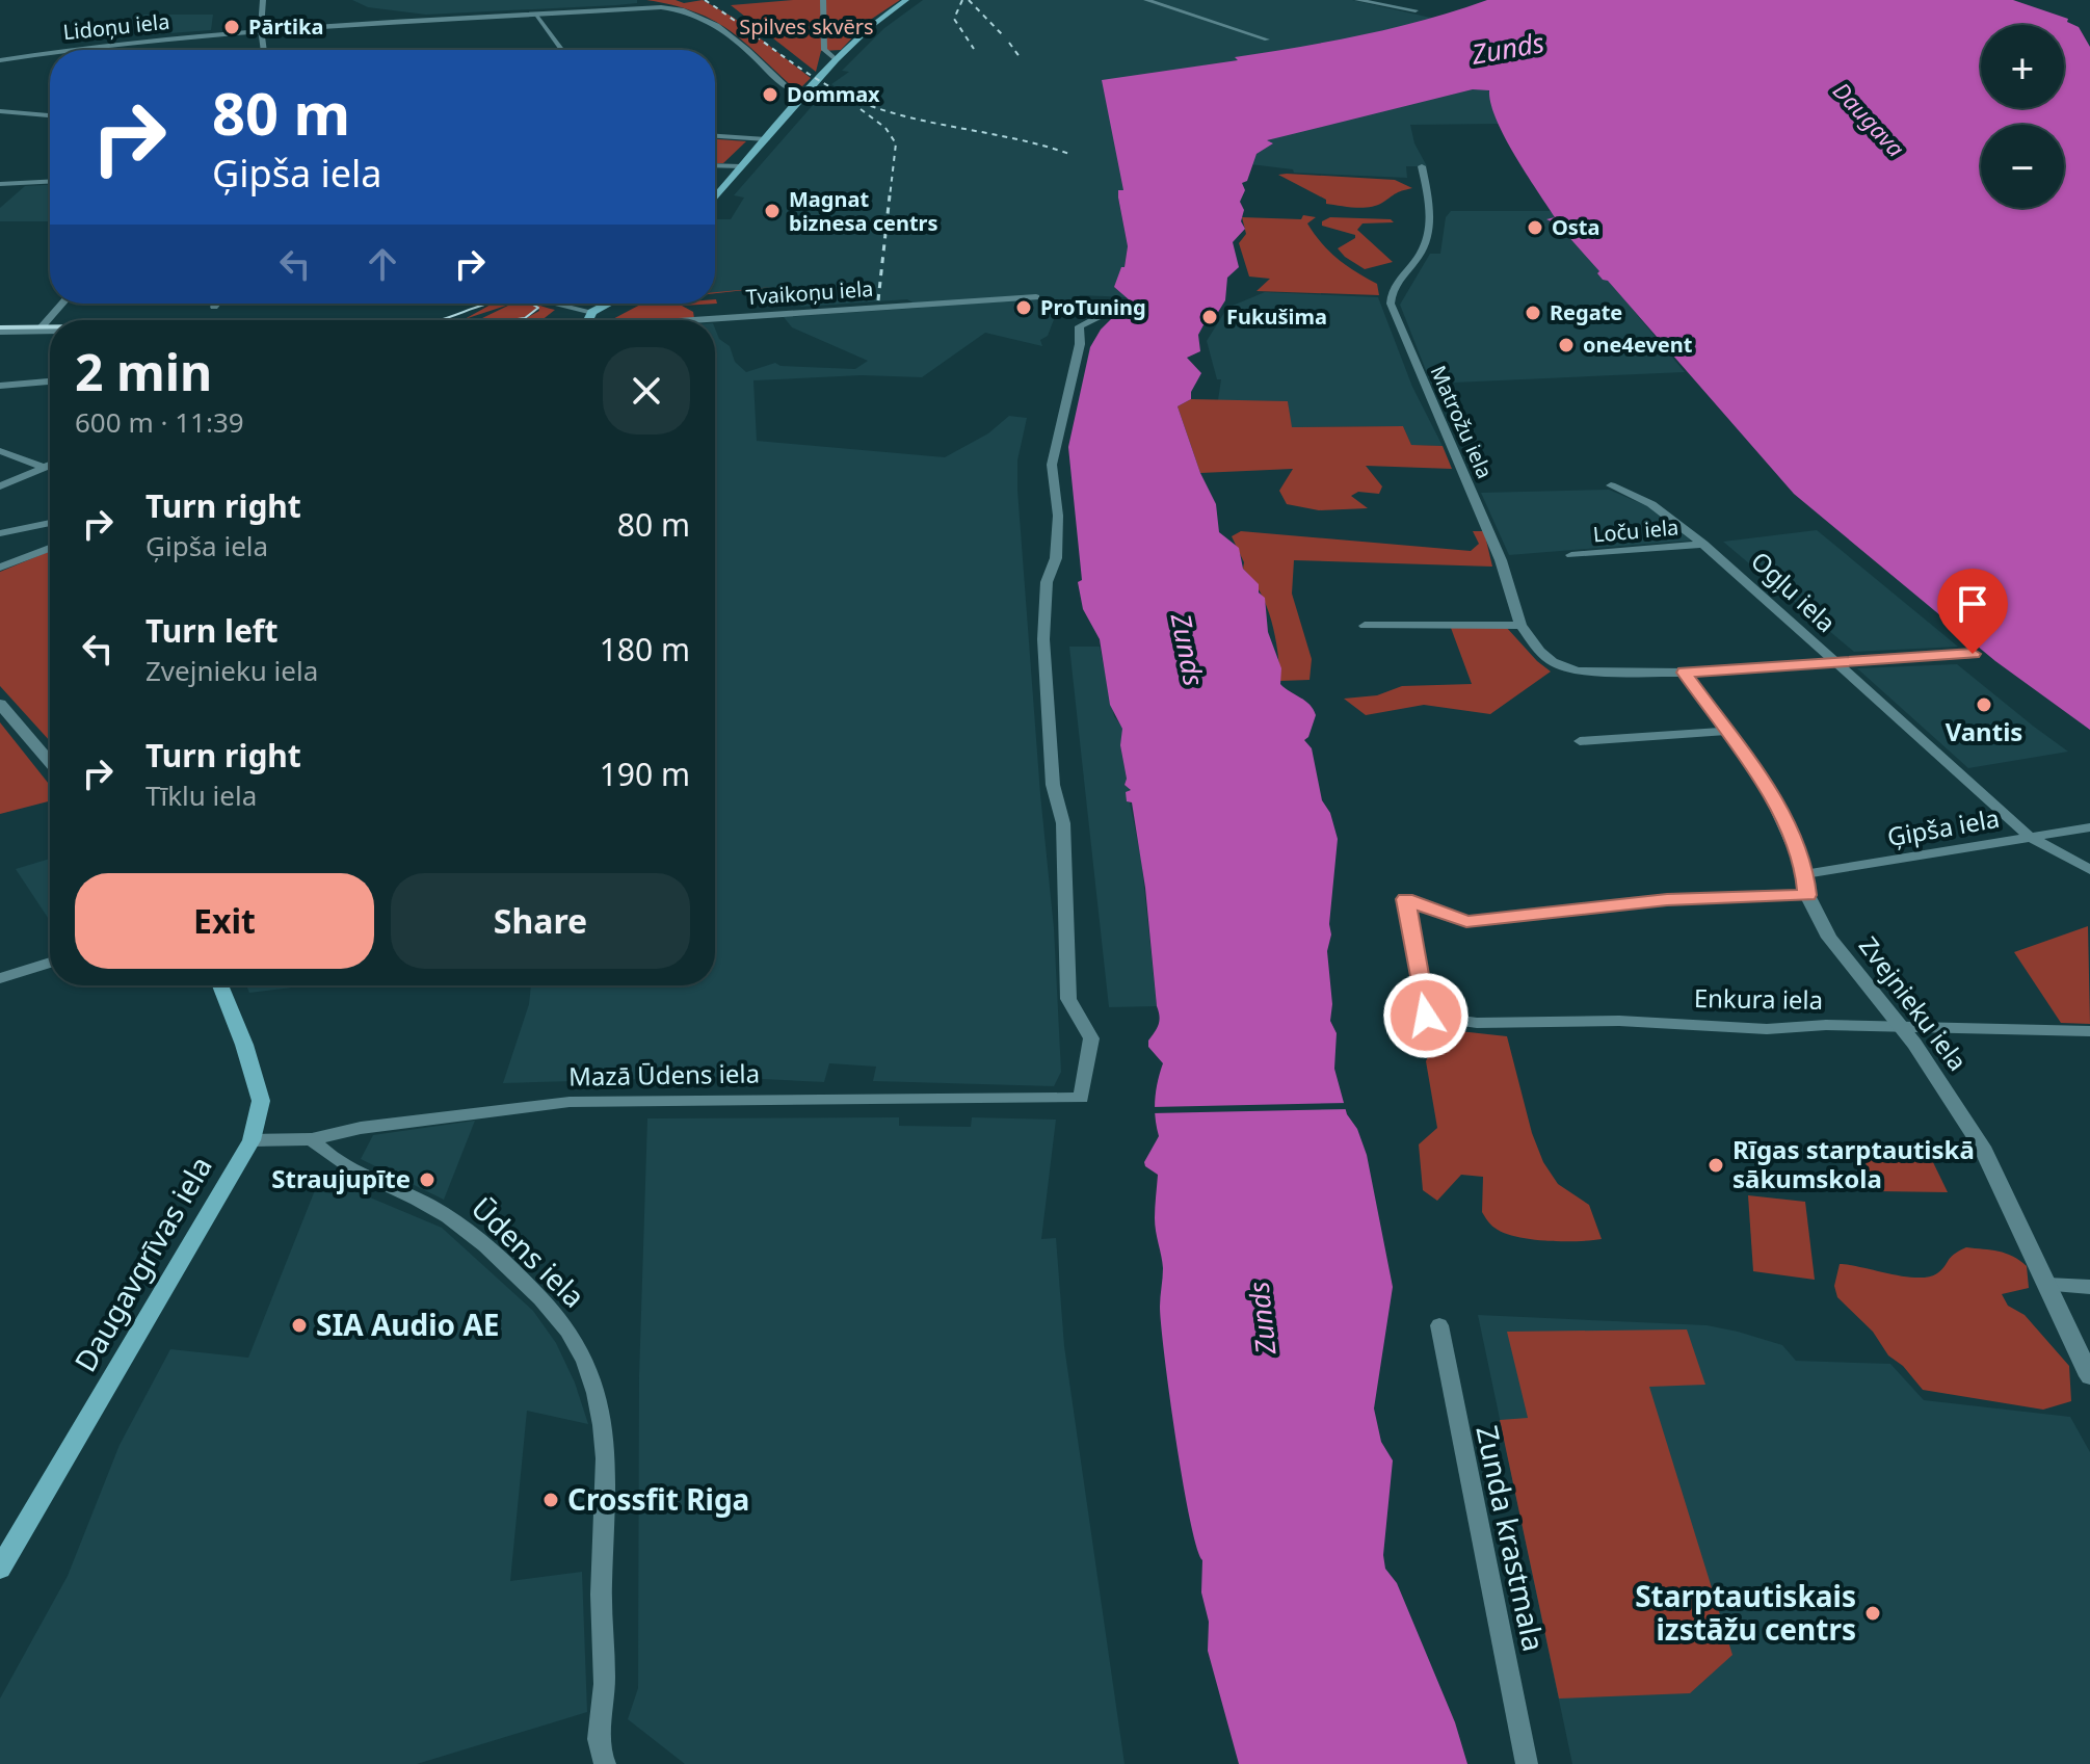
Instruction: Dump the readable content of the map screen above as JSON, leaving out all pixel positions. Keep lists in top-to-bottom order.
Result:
{
  "streets": {
    "main road": ["Daugavgrīvas iela"],
    "street": [
      "Lidoņu iela",
      "Tvaikoņu iela",
      "Matrožu iela",
      "Loču iela",
      "Ogļu iela",
      "Ģipša iela",
      "Enkura iela",
      "Zvejnieku iela",
      "Mazā Ūdens iela",
      "Ūdens iela",
      "Zunda krastmala"
    ]
  },
  "crossings": [
    ["Matrožu iela", "Zvejnieku iela"],
    ["Loču iela", "Ogļu iela"],
    ["Ogļu iela", "Ģipša iela"],
    ["Ģipša iela", "Zvejnieku iela"],
    ["Enkura iela", "Zvejnieku iela"],
    ["Mazā Ūdens iela", "Ūdens iela"],
    ["Mazā Ūdens iela", "Daugavgrīvas iela"]
  ],
  "water": ["Zunds", "Daugava"],
  "parks": ["Spilves skvērs"],
  "places": [
    "Pārtika",
    "Dommax",
    "Magnat biznesa centrs",
    "Osta",
    "ProTuning",
    "Regate",
    "Fukušima",
    "one4event",
    "Vantis",
    "Rīgas starptautiskā sākumskola",
    "Straujupīte",
    "SIA Audio AE",
    "Crossfit Riga",
    "Starptautiskais izstāžu centrs"
  ],
  "page": {
    "map_buttons": ["+", "−"],
    "turn": ["80 m", "Ģipša iela"],
    "heading": ["2 min", "600 m · 11:39"],
    "list": [
      {
        "name": "Turn right",
        "note": "Ģipša iela",
        "value": "80 m"
      },
      {
        "name": "Turn left",
        "note": "Zvejnieku iela",
        "value": "180 m"
      },
      {
        "name": "Turn right",
        "note": "Tīklu iela",
        "value": "190 m"
      }
    ],
    "buttons": ["Exit", "Share"]
  }
}
